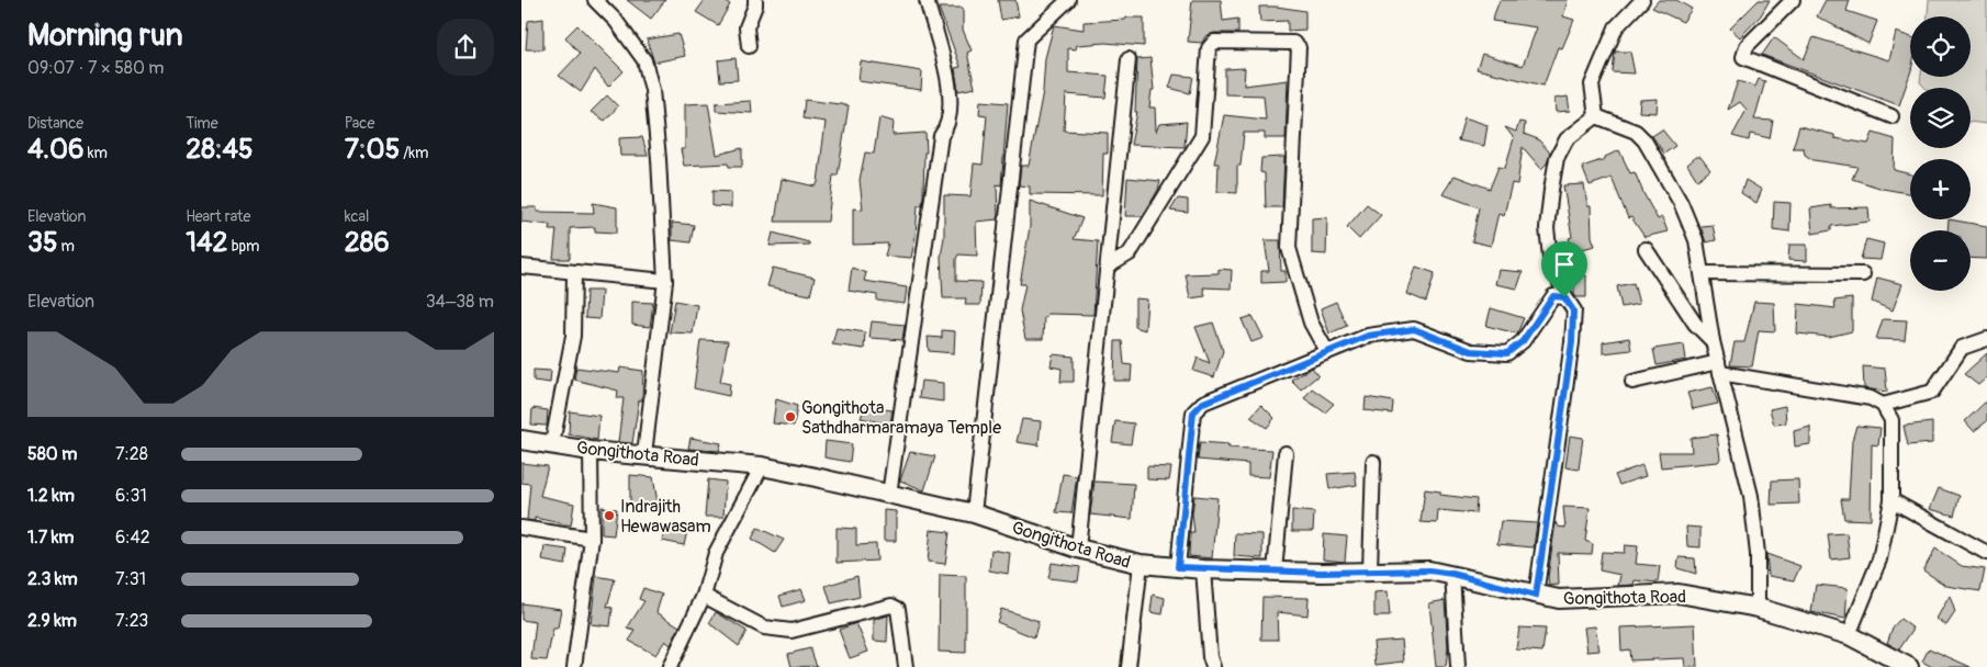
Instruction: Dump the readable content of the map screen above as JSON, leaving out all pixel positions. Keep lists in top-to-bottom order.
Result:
{
  "streets": {
    "street": ["Gongithota Road"]
  },
  "places": ["Gongithota Sathdharmaramaya Temple", "Indrajith Hewawasam"],
  "page": {
    "heading": ["Morning run", "09:07 · 7 × 580 m"],
    "map_buttons": ["+", "−"],
    "stats": [
      ["Distance", "4.06 km"],
      ["Time", "28:45"],
      ["Pace", "7:05 /km"],
      ["Elevation", "35 m"],
      ["Heart rate", "142 bpm"],
      ["kcal", "286"]
    ],
    "chart": ["Elevation", "34–38 m"],
    "list": [
      {
        "name": "580 m",
        "note": "7:28"
      },
      {
        "name": "1.2 km",
        "note": "6:31"
      },
      {
        "name": "1.7 km",
        "note": "6:42"
      },
      {
        "name": "2.3 km",
        "note": "7:31"
      },
      {
        "name": "2.9 km",
        "note": "7:23"
      }
    ]
  }
}
